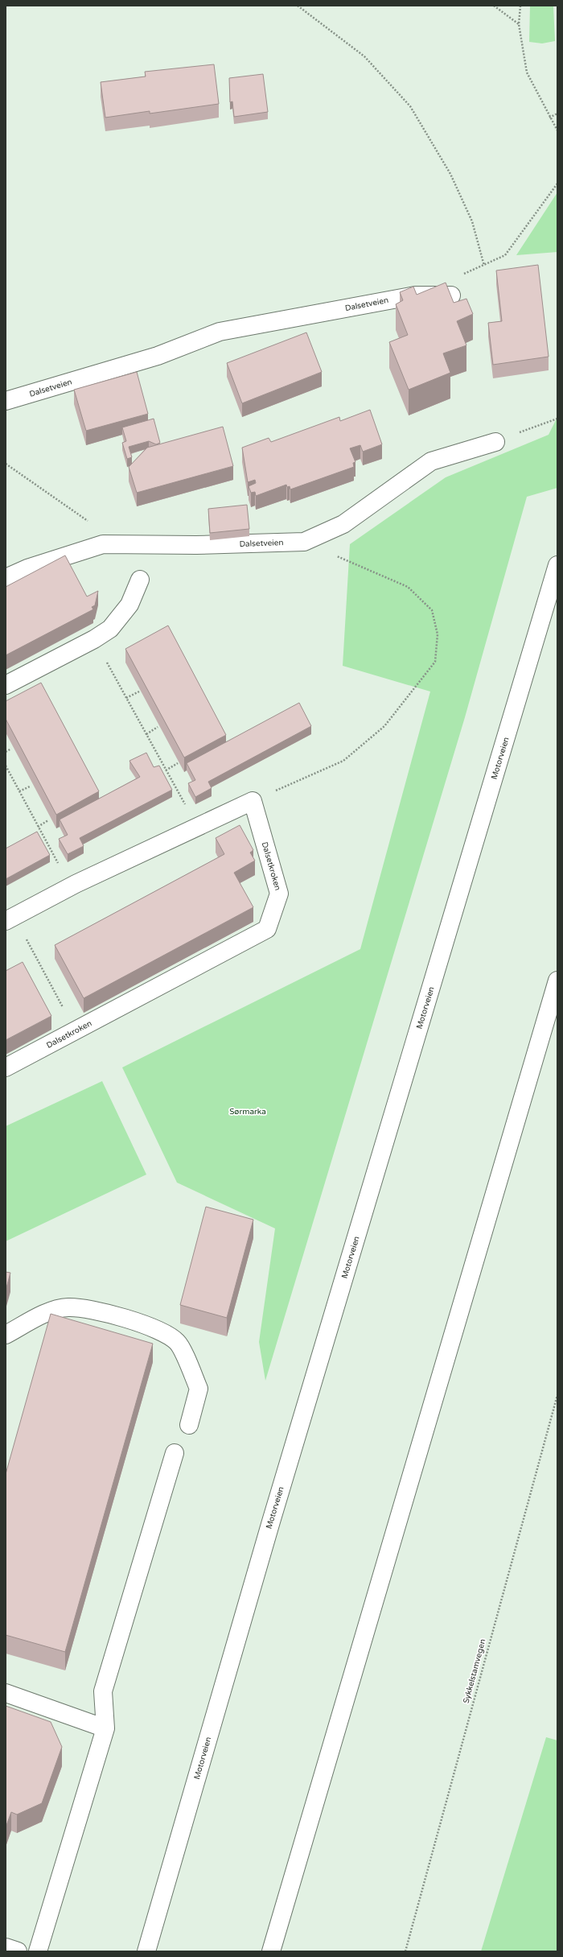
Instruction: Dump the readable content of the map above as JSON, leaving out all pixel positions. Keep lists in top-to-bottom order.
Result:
{
  "streets": {
    "main road": ["Dalsetveien", "Motorveien", "Dalsetkroken"],
    "path": ["Sykkelstamvegen"]
  },
  "parks": ["Sørmarka"]
}
